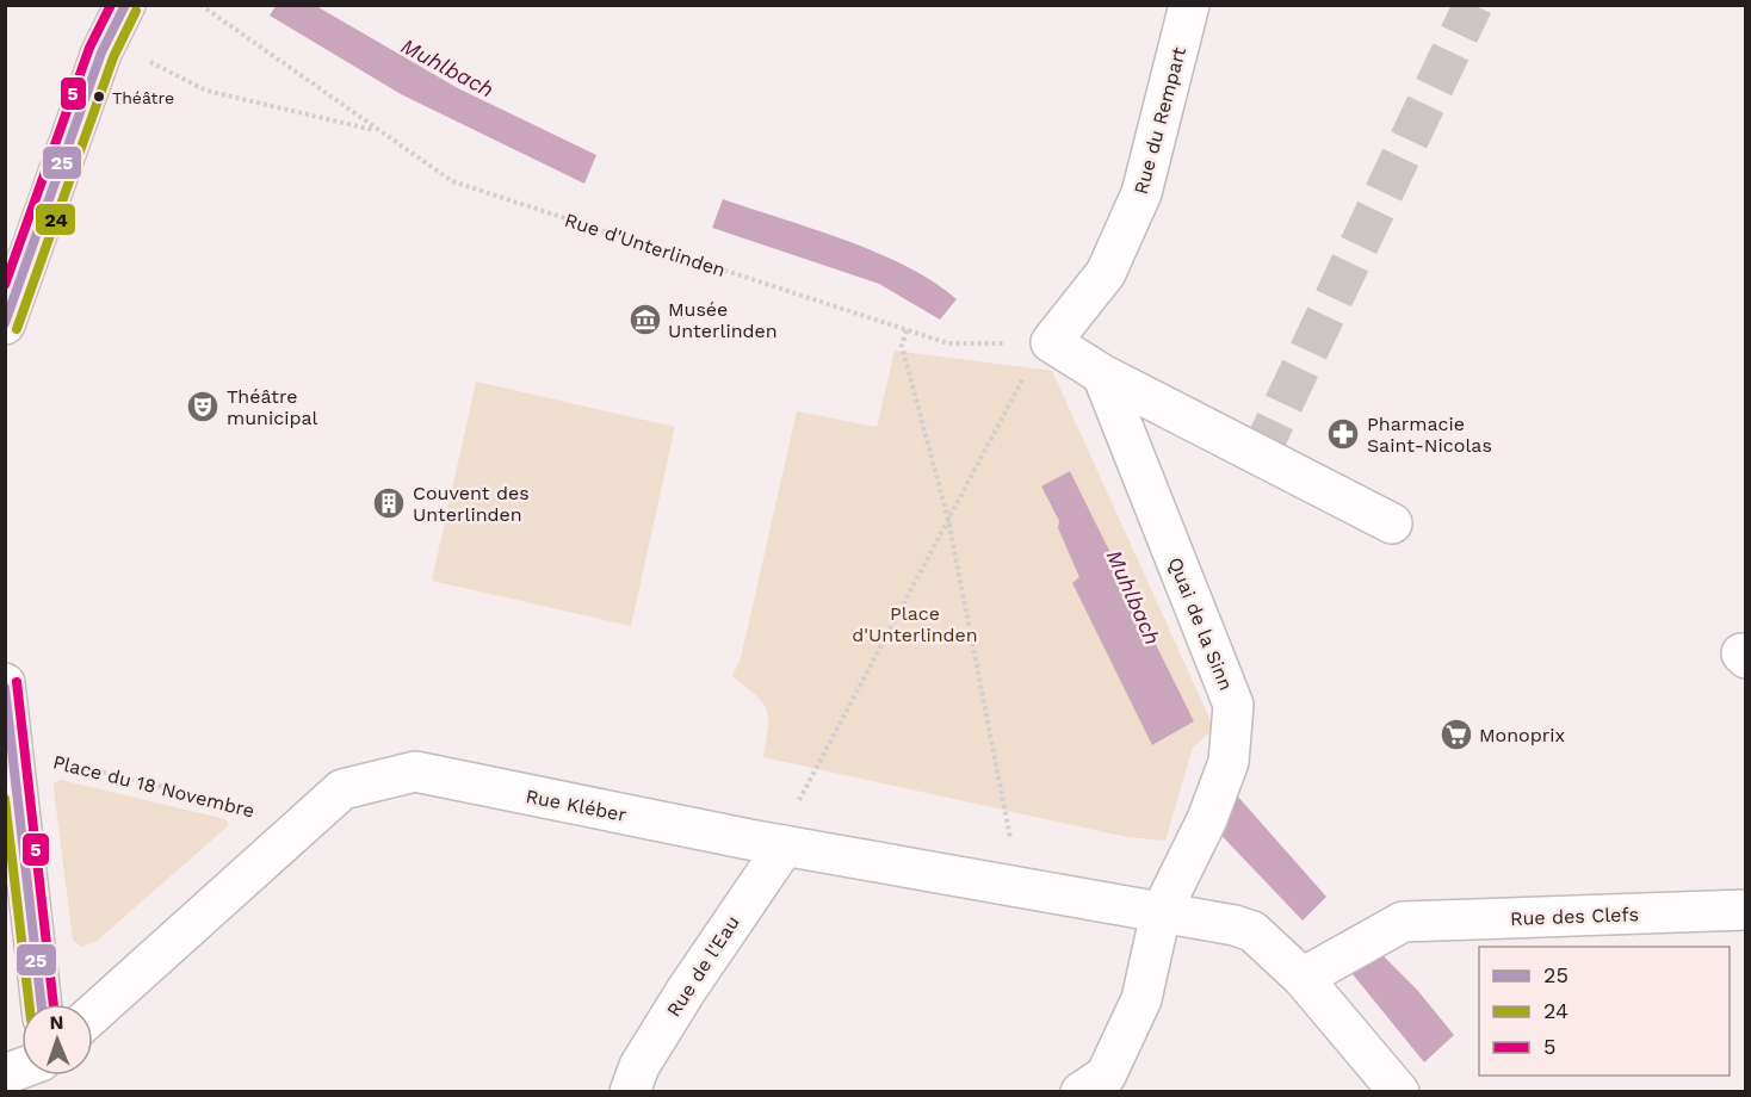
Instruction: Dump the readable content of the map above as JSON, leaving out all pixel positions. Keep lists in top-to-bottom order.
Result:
{
  "streets": {
    "street": [
      "Rue du Rempart",
      "Quai de la Sinn",
      "Rue Kléber",
      "Rue des Clefs",
      "Rue de l'Eau"
    ],
    "path": ["Rue d'Unterlinden", "Place du 18 Novembre"]
  },
  "crossings": [
    ["Rue du Rempart", "Rue d'Unterlinden"],
    ["Quai de la Sinn", "Rue Kléber"],
    ["Place du 18 Novembre", "Rue Kléber"],
    ["Rue Kléber", "Rue des Clefs"],
    ["Rue Kléber", "Rue de l'Eau"]
  ],
  "water": ["Muhlbach"],
  "parks": ["Place d'Unterlinden"],
  "places": {
    "other": ["Théâtre"],
    "museum": ["Musée Unterlinden"],
    "theatre": ["Théâtre municipal"],
    "pharmacy": ["Pharmacie Saint-Nicolas"],
    "building": ["Couvent des Unterlinden"],
    "supermarket": ["Monoprix"]
  },
  "lines": ["transit line 25", "transit line 5", "transit line 24"],
  "legend": ["25", "24", "5"],
  "north": "top"
}
